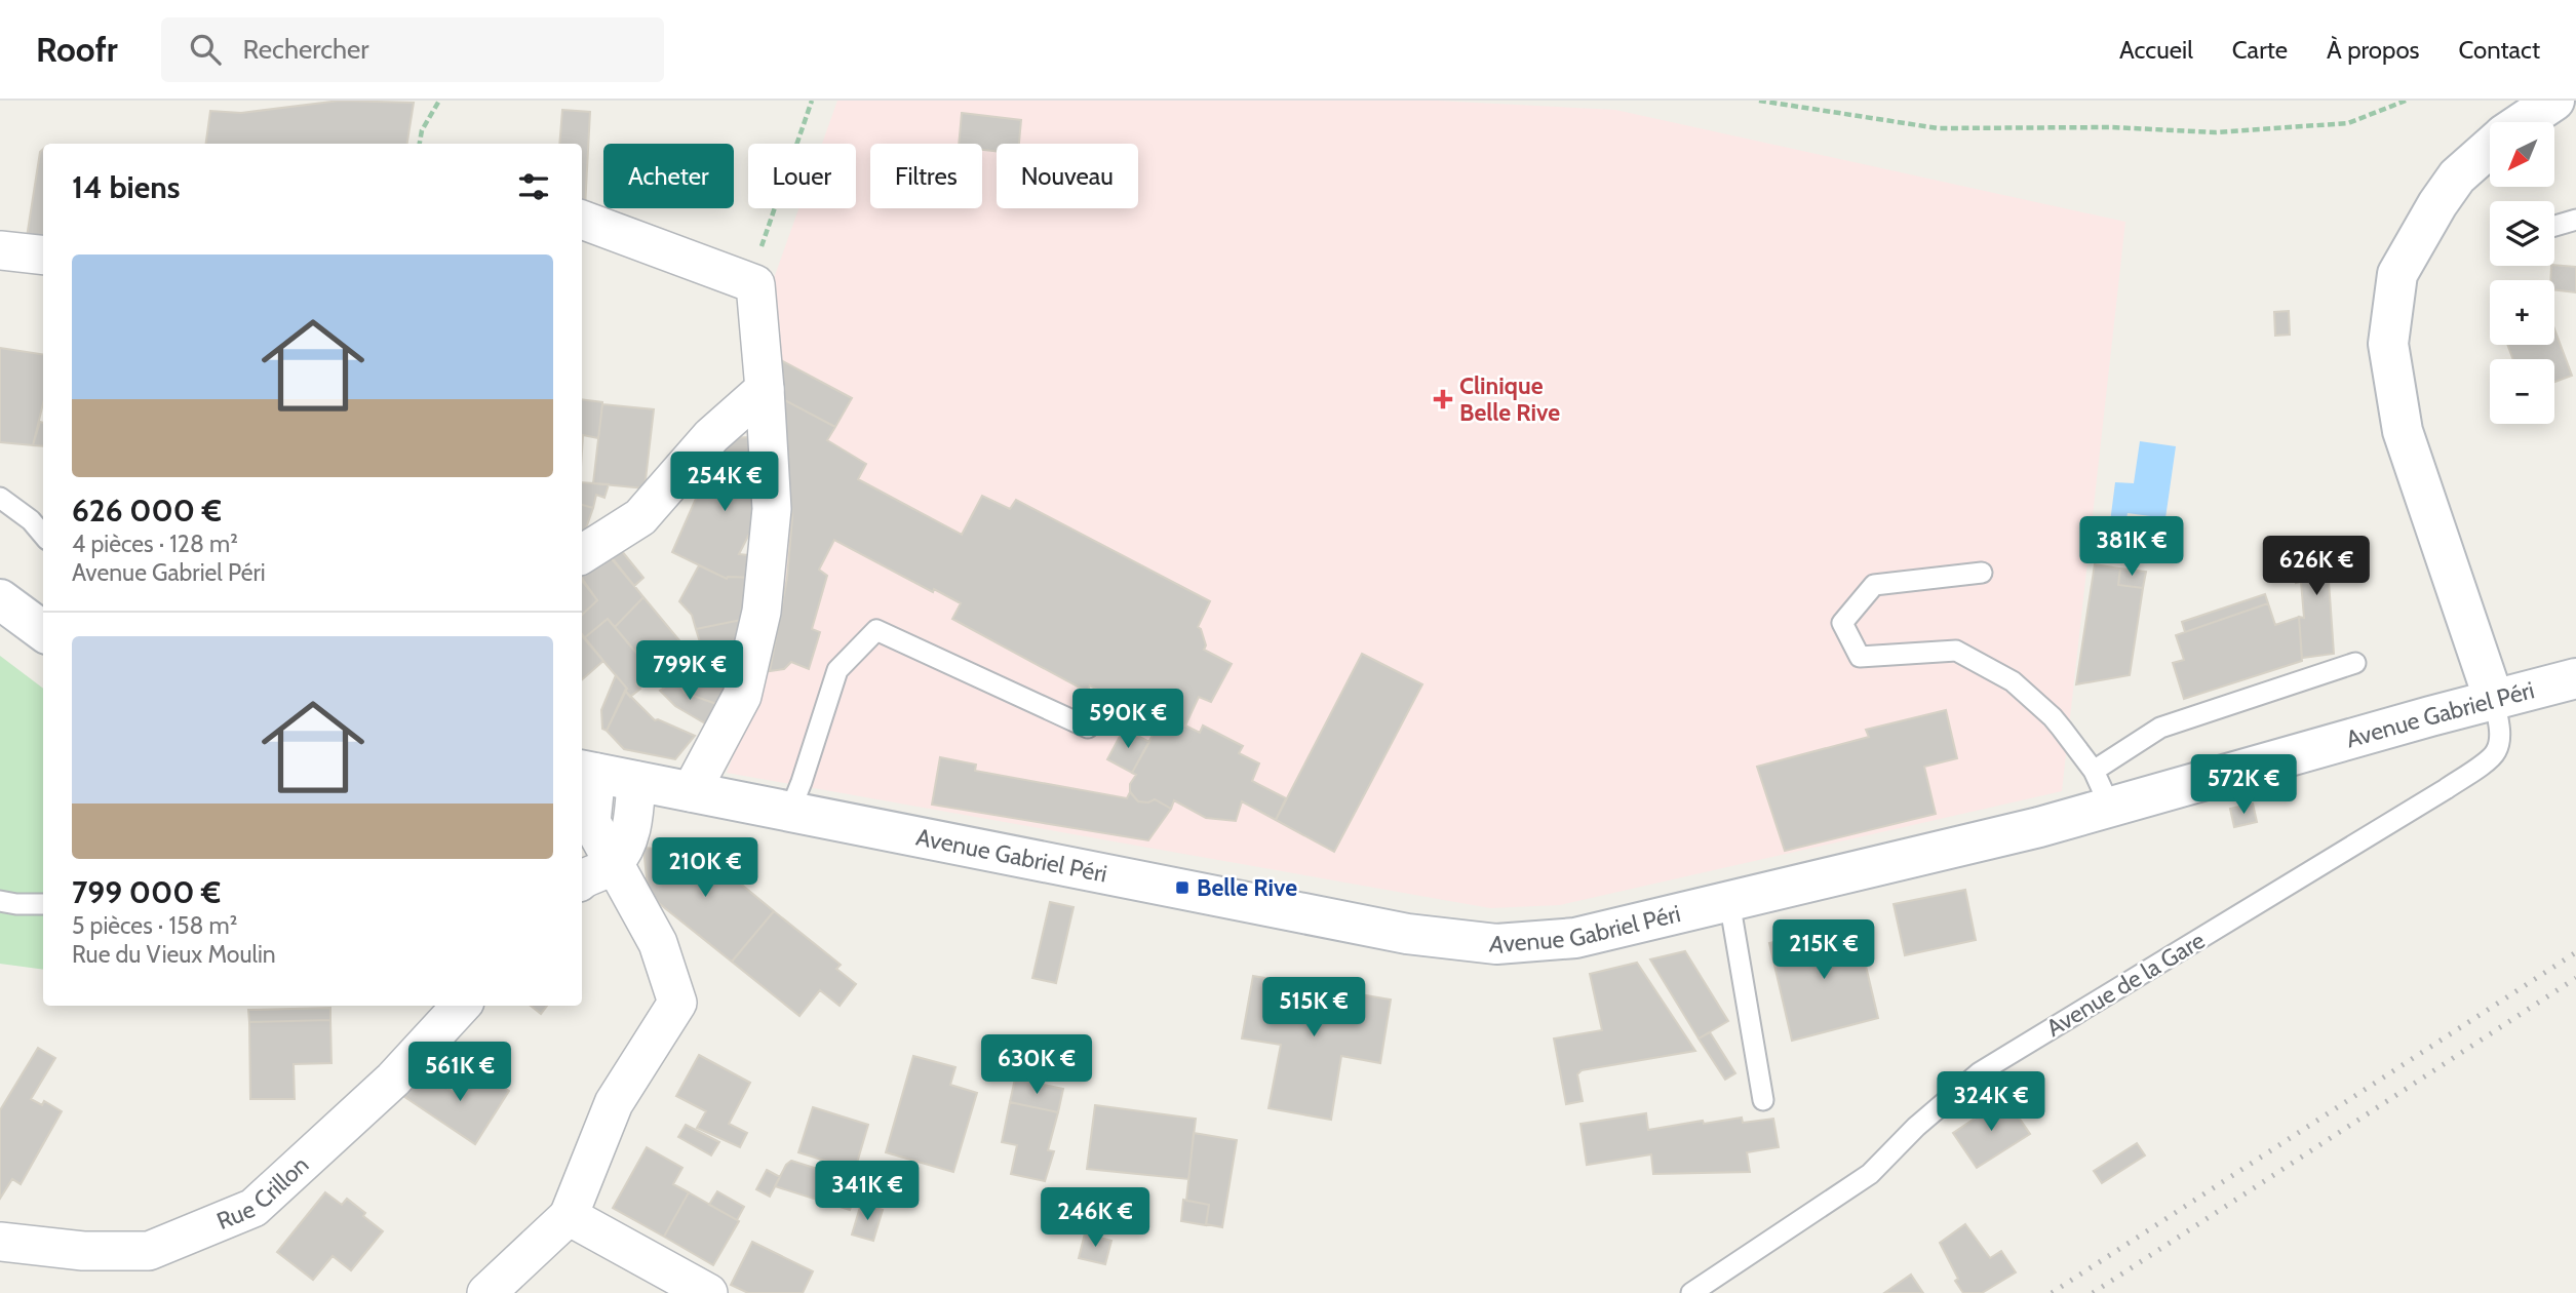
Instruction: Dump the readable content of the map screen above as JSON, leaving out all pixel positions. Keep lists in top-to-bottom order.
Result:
{
  "streets": {
    "main road": ["Avenue Gabriel Péri"],
    "street": ["Rue Crillon"],
    "lane": ["Avenue de la Gare"]
  },
  "crossings": [
    ["Avenue Gabriel Péri", "Avenue de la Gare"]
  ],
  "places": {
    "health": ["Clinique Belle Rive"],
    "transit": ["Belle Rive"]
  },
  "north": "bottom left",
  "page": {
    "header": "Roofr",
    "search": "Rechercher",
    "nav": [
      "Accueil",
      "Carte",
      "À propos",
      "Contact"
    ],
    "map_buttons": ["+", "−"],
    "chip": [
      "Acheter",
      "Louer",
      "Filtres",
      "Nouveau"
    ],
    "heading": "14 biens",
    "list": [
      {
        "name": "626 000 €",
        "note": "4 pièces · 128 m² · Avenue Gabriel Péri"
      },
      {
        "name": "799 000 €",
        "note": "5 pièces · 158 m² · Rue du Vieux Moulin"
      }
    ],
    "price": [
      "254K €",
      "381K €",
      "626K €",
      "799K €",
      "590K €",
      "572K €",
      "210K €",
      "215K €",
      "515K €",
      "630K €",
      "561K €",
      "324K €",
      "341K €",
      "246K €"
    ]
  }
}
